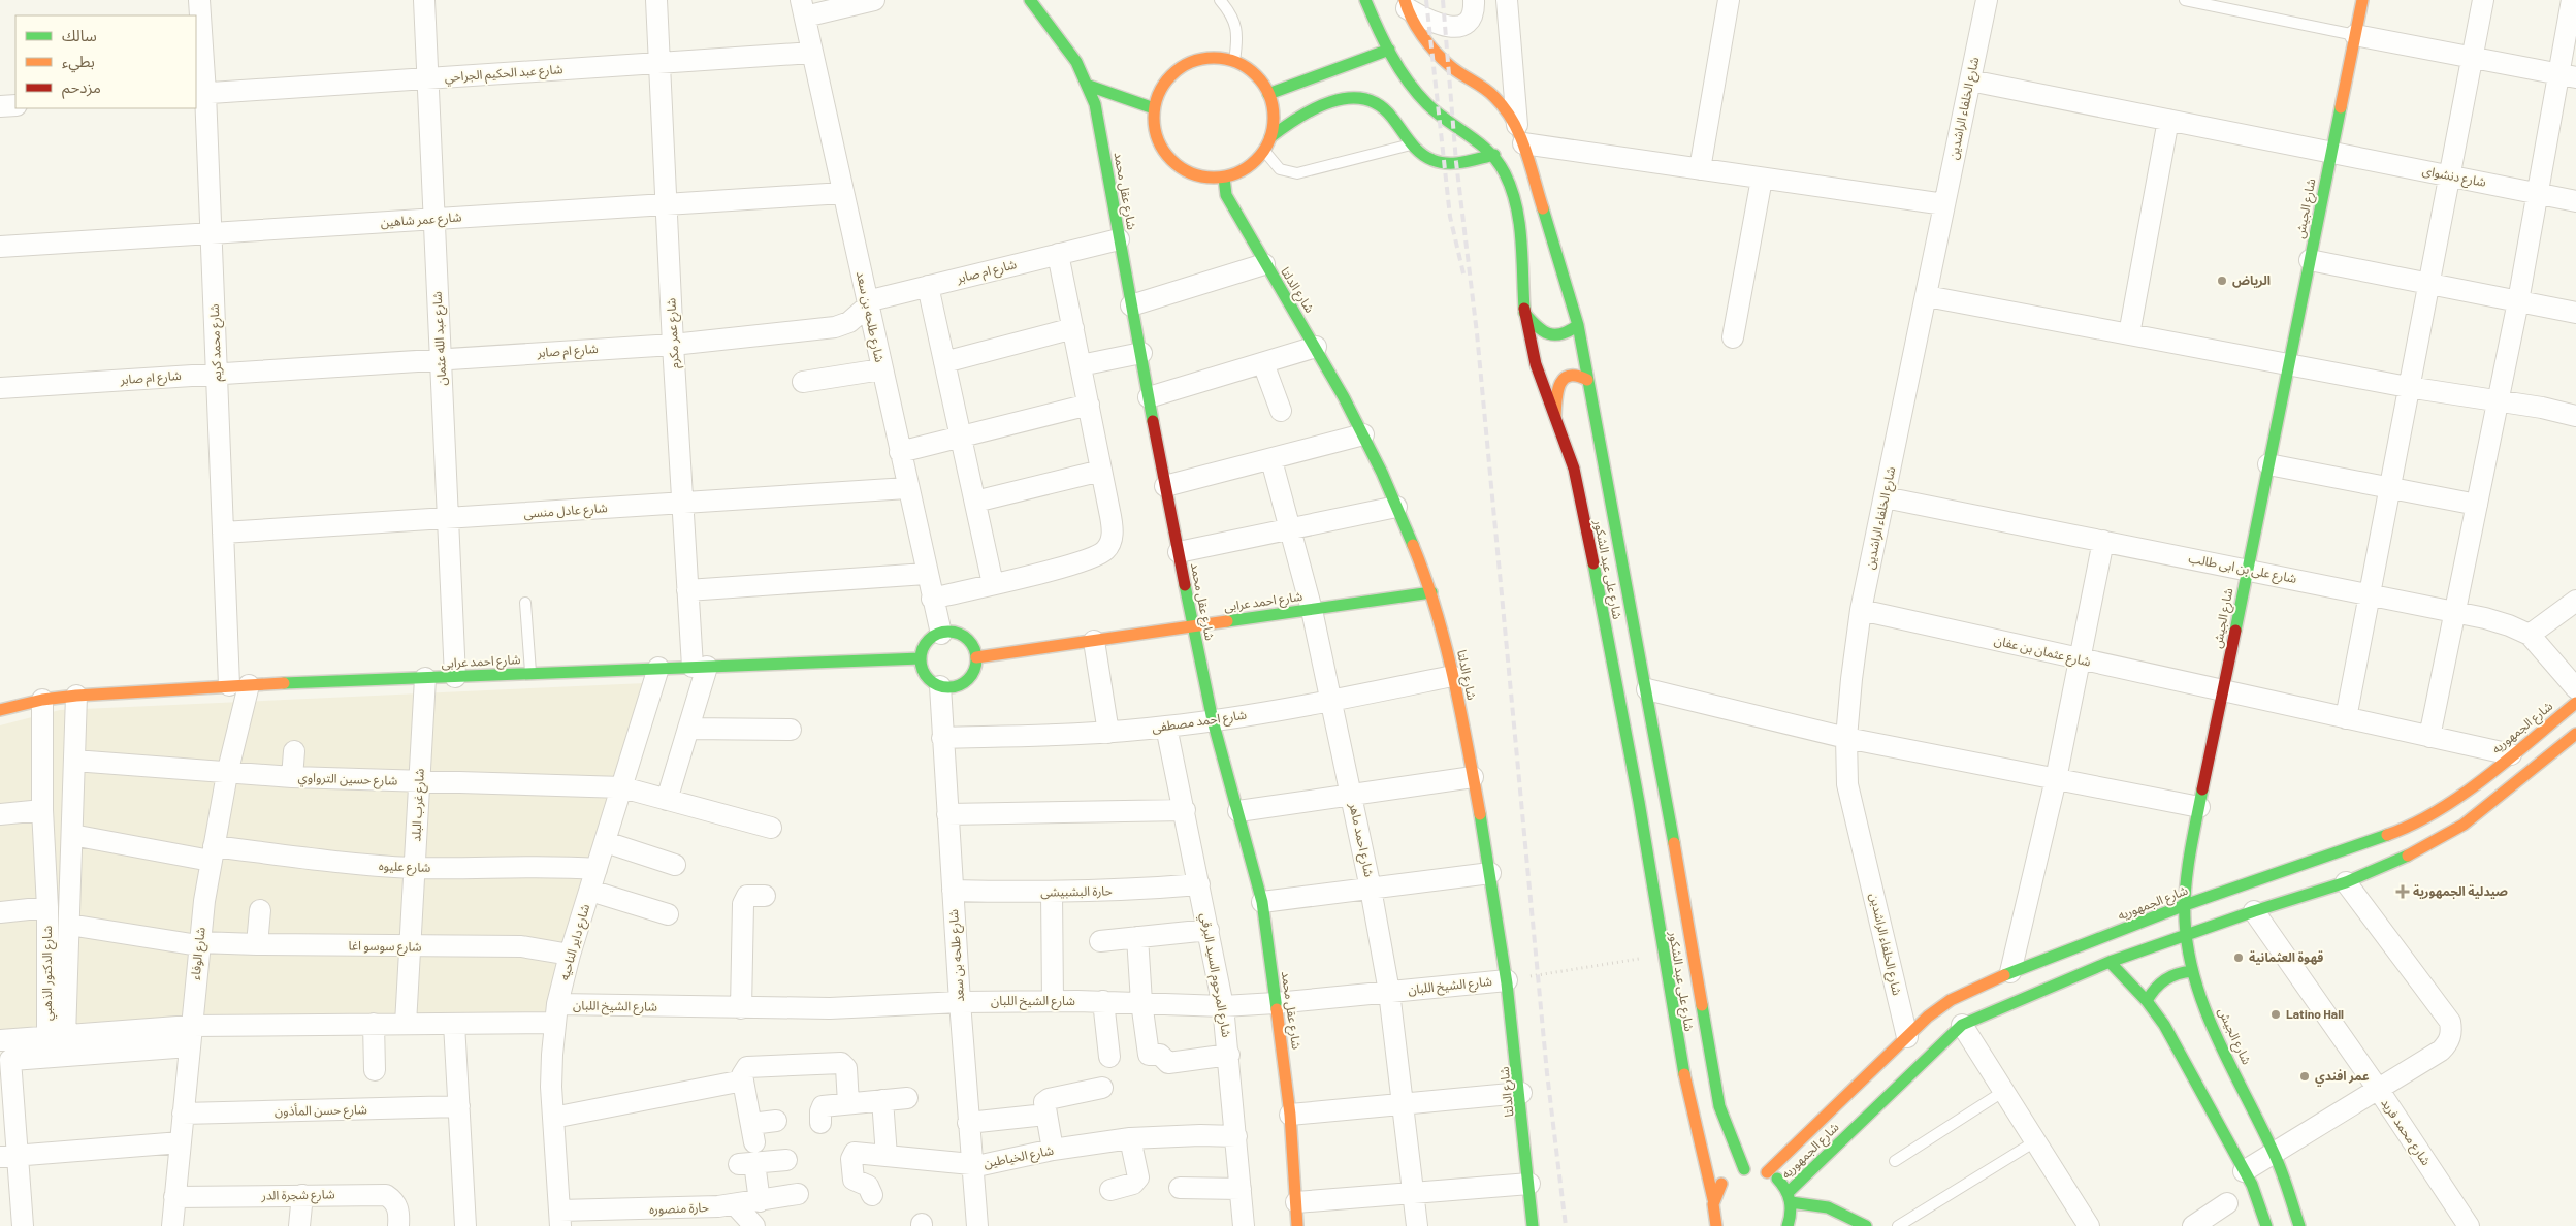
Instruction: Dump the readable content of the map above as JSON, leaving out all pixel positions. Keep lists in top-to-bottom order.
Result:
{
  "streets": {
    "street": [
      "شارع عبد الحكيم الجراحي",
      "شارع الخلفاء الراشدين",
      "شارع دنشواى",
      "شارع عقل محمد",
      "شارع الجيش",
      "شارع عمر شاهين",
      "شارع ام صابر",
      "شارع الدلتا",
      "شارع طلحه بن سعد",
      "شارع عمر مكرم",
      "شارع عبد الله عثمان",
      "شارع محمد كريم",
      "شارع عادل منسى",
      "شارع على بن ابى طالب",
      "شارع على عبد الشكور",
      "شارع احمد عرابى",
      "شارع عثمان بن عفان",
      "شارع احمد مصطفى",
      "شارع الجمهوريه",
      "شارع حسين الترواوي",
      "شارع غرب البلد",
      "شارع احمد ماهر",
      "شارع عليوه",
      "حارة البشبيشى",
      "شارع داير الناحيه",
      "شارع سوسو اغا",
      "شارع الوفاء",
      "شارع الدكتور الذهبي",
      "شارع المرحوم السيد البرقي",
      "شارع الشيخ اللبان",
      "شارع حسن المأذون",
      "شارع محمد فريد",
      "شارع الخياطين",
      "شارع شجرة الدر",
      "حارة منصوره"
    ]
  },
  "crossings": [
    ["شارع عبد الحكيم الجراحي", "شارع طلحه بن سعد"],
    ["شارع عبد الحكيم الجراحي", "شارع عمر مكرم"],
    ["شارع عبد الحكيم الجراحي", "شارع عبد الله عثمان"],
    ["شارع عبد الحكيم الجراحي", "شارع محمد كريم"],
    ["شارع الخلفاء الراشدين", "شارع دنشواى"],
    ["شارع الخلفاء الراشدين", "شارع على بن ابى طالب"],
    ["شارع الخلفاء الراشدين", "شارع عثمان بن عفان"],
    ["شارع الخلفاء الراشدين", "شارع الجمهوريه"],
    ["شارع دنشواى", "شارع الجيش"],
    ["شارع عقل محمد", "شارع ام صابر"],
    ["شارع عقل محمد", "شارع احمد عرابى"],
    ["شارع عقل محمد", "شارع احمد مصطفى"],
    ["شارع عقل محمد", "شارع الشيخ اللبان"],
    ["شارع الجيش", "شارع على بن ابى طالب"],
    ["شارع الجيش", "شارع عثمان بن عفان"],
    ["شارع الجيش", "شارع الجمهوريه"],
    ["شارع عمر شاهين", "شارع طلحه بن سعد"],
    ["شارع عمر شاهين", "شارع عمر مكرم"],
    ["شارع عمر شاهين", "شارع عبد الله عثمان"],
    ["شارع عمر شاهين", "شارع محمد كريم"],
    ["شارع ام صابر", "شارع طلحه بن سعد"],
    ["شارع ام صابر", "شارع عمر مكرم"],
    ["شارع ام صابر", "شارع عبد الله عثمان"],
    ["شارع ام صابر", "شارع محمد كريم"],
    ["شارع الدلتا", "شارع احمد عرابى"],
    ["شارع الدلتا", "شارع احمد مصطفى"],
    ["شارع الدلتا", "شارع الشيخ اللبان"],
    ["شارع طلحه بن سعد", "شارع عادل منسى"],
    ["شارع طلحه بن سعد", "شارع احمد عرابى"],
    ["شارع طلحه بن سعد", "شارع احمد مصطفى"],
    ["شارع طلحه بن سعد", "حارة البشبيشى"],
    ["شارع طلحه بن سعد", "شارع الشيخ اللبان"],
    ["شارع طلحه بن سعد", "شارع الخياطين"],
    ["شارع عمر مكرم", "شارع عادل منسى"],
    ["شارع عمر مكرم", "شارع احمد عرابى"],
    ["شارع عبد الله عثمان", "شارع عادل منسى"],
    ["شارع عبد الله عثمان", "شارع احمد عرابى"],
    ["شارع محمد كريم", "شارع عادل منسى"],
    ["شارع محمد كريم", "شارع احمد عرابى"],
    ["شارع محمد كريم", "شارع الوفاء"],
    ["شارع احمد عرابى", "شارع غرب البلد"],
    ["شارع احمد عرابى", "شارع احمد ماهر"],
    ["شارع احمد عرابى", "شارع داير الناحيه"],
    ["شارع احمد عرابى", "شارع الوفاء"],
    ["شارع احمد عرابى", "شارع الدكتور الذهبي"],
    ["شارع عثمان بن عفان", "شارع الجمهوريه"],
    ["شارع احمد مصطفى", "شارع احمد ماهر"],
    ["شارع احمد مصطفى", "شارع المرحوم السيد البرقي"],
    ["شارع الجمهوريه", "شارع محمد فريد"],
    ["شارع حسين الترواوي", "شارع غرب البلد"],
    ["شارع حسين الترواوي", "شارع داير الناحيه"],
    ["شارع حسين الترواوي", "شارع الوفاء"],
    ["شارع غرب البلد", "شارع عليوه"],
    ["شارع غرب البلد", "شارع سوسو اغا"],
    ["شارع غرب البلد", "شارع الشيخ اللبان"],
    ["شارع احمد ماهر", "شارع الشيخ اللبان"],
    ["شارع عليوه", "شارع داير الناحيه"],
    ["شارع عليوه", "شارع الوفاء"],
    ["حارة البشبيشى", "شارع المرحوم السيد البرقي"],
    ["شارع داير الناحيه", "شارع سوسو اغا"],
    ["شارع داير الناحيه", "شارع الشيخ اللبان"],
    ["شارع داير الناحيه", "حارة منصوره"],
    ["شارع سوسو اغا", "شارع الوفاء"],
    ["شارع الوفاء", "شارع الشيخ اللبان"],
    ["شارع الوفاء", "شارع حسن المأذون"],
    ["شارع الوفاء", "شارع شجرة الدر"],
    ["شارع الدكتور الذهبي", "شارع الشيخ اللبان"],
    ["شارع المرحوم السيد البرقي", "شارع الشيخ اللبان"],
    ["شارع المرحوم السيد البرقي", "شارع الخياطين"]
  ],
  "places": {
    "other": [
      "الرياض",
      "قهوة العثمانية",
      "Latino Hall",
      "عمر افندي"
    ],
    "health": ["صيدلية الجمهورية"]
  },
  "legend": ["سالك", "بطيء", "مزدحم"]
}
